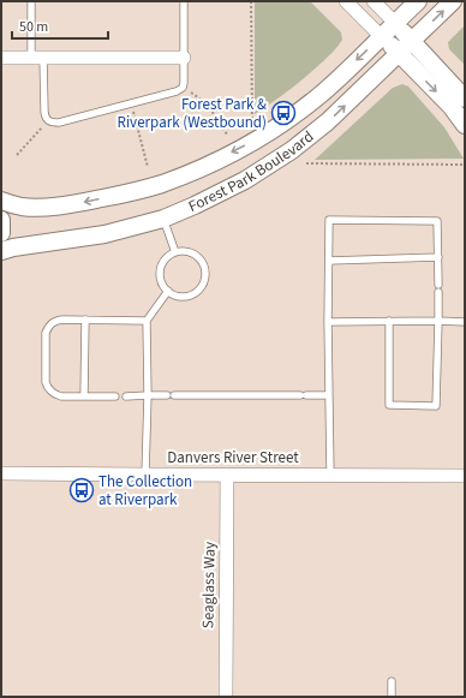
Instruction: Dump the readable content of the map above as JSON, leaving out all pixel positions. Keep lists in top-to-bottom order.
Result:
{
  "streets": {
    "street": ["Forest Park Boulevard", "Danvers River Street", "Seaglass Way"]
  },
  "crossings": [
    ["Danvers River Street", "Seaglass Way"]
  ],
  "places": {
    "bus stop": ["Forest Park & Riverpark (Westbound)", "The Collection at Riverpark"]
  },
  "scale_bar": "50 m"
}
